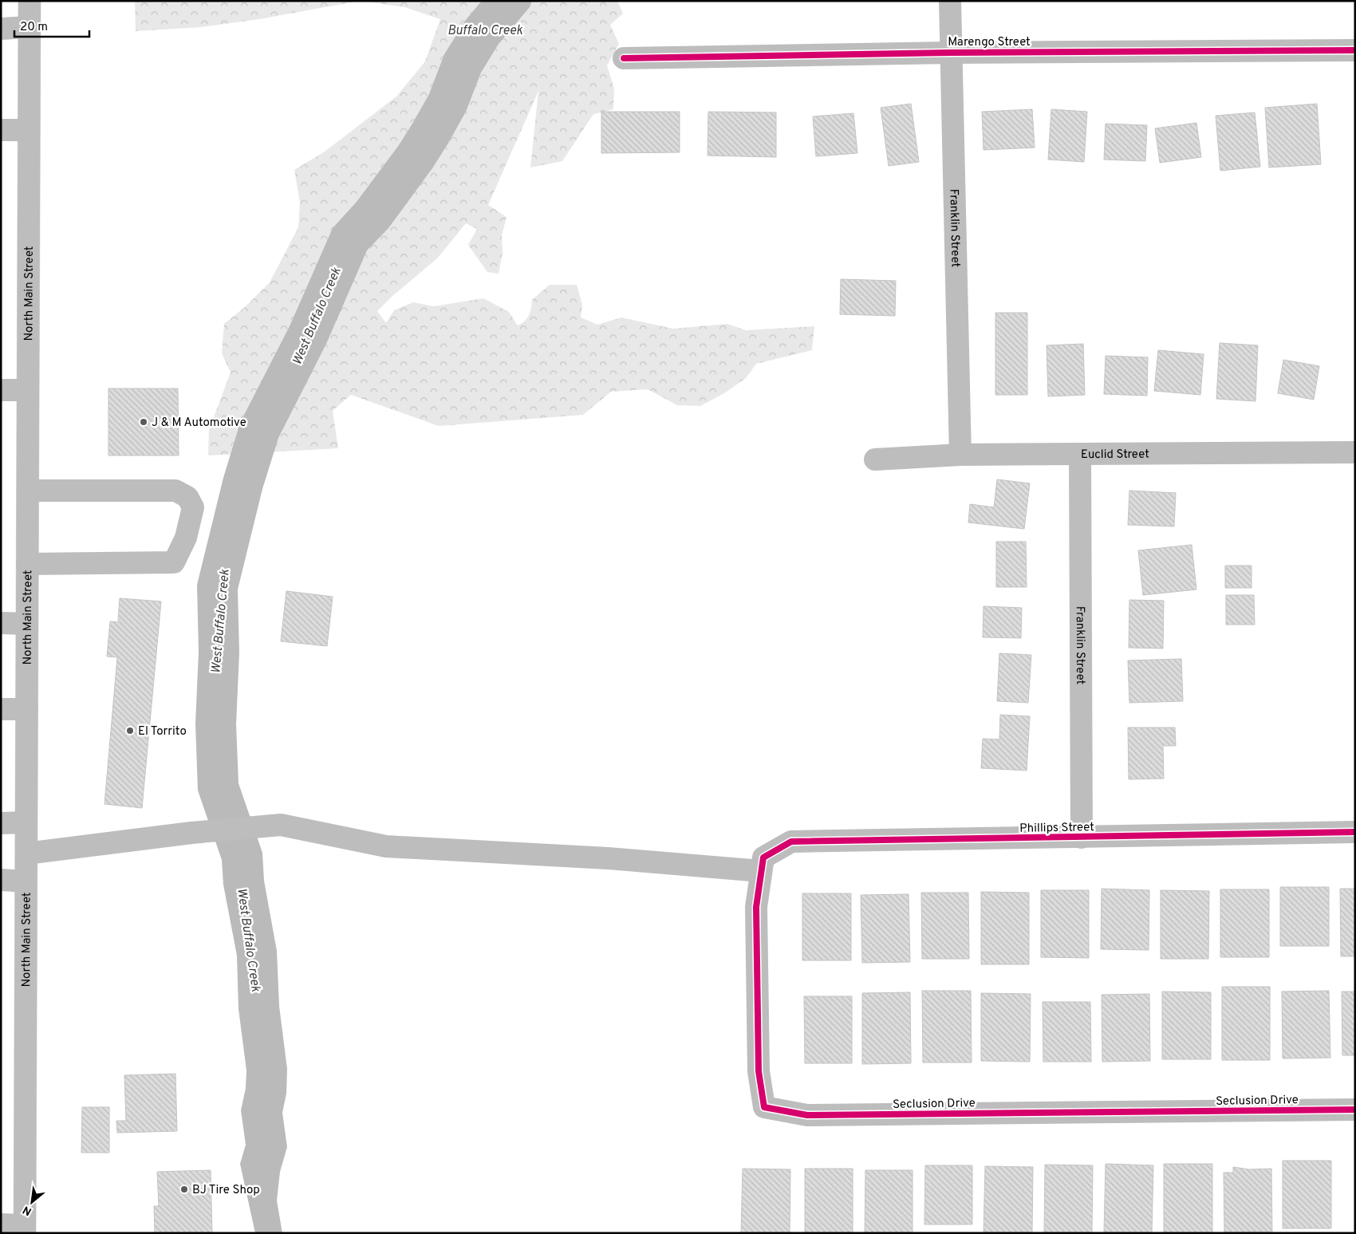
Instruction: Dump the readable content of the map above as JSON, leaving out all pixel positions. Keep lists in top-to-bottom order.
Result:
{
  "streets": {
    "street": [
      "Marengo Street",
      "Franklin Street",
      "North Main Street",
      "Euclid Street",
      "Phillips Street",
      "Seclusion Drive"
    ]
  },
  "crossings": [
    ["Marengo Street", "Franklin Street"],
    ["Franklin Street", "Euclid Street"],
    ["Franklin Street", "Phillips Street"],
    ["Phillips Street", "Seclusion Drive"]
  ],
  "water": ["Buffalo Creek", "West Buffalo Creek"],
  "places": ["J & M Automotive", "El Torrito", "BJ Tire Shop"],
  "scale_bar": "20 m",
  "north": "bottom left"
}
